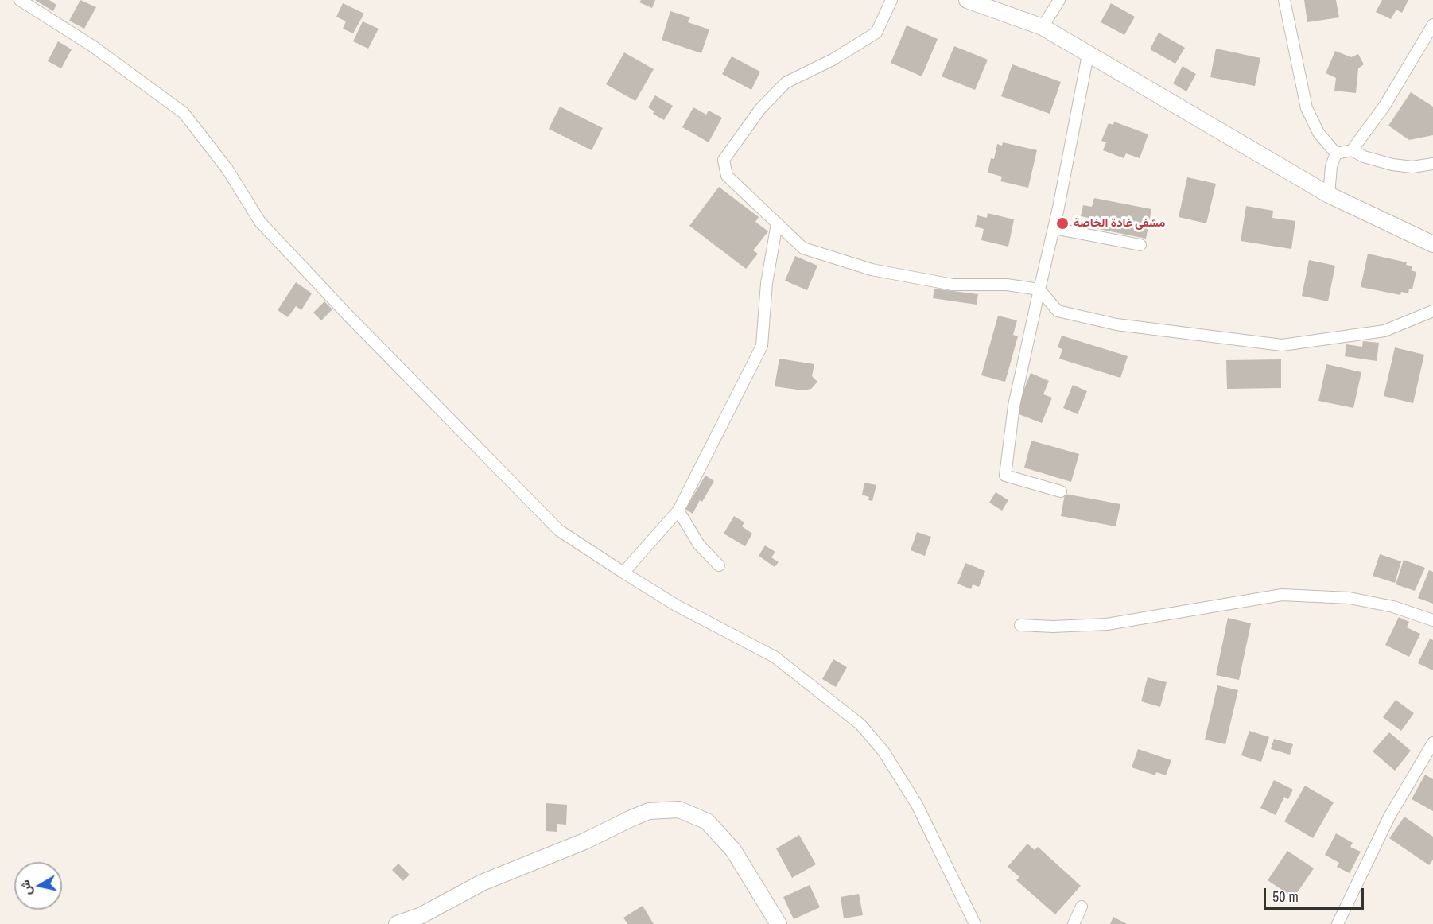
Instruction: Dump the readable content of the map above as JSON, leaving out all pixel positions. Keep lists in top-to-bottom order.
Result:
{
  "places": ["مشفى غادة الخاصة"],
  "scale_bar": "50 m",
  "north": "left"
}
